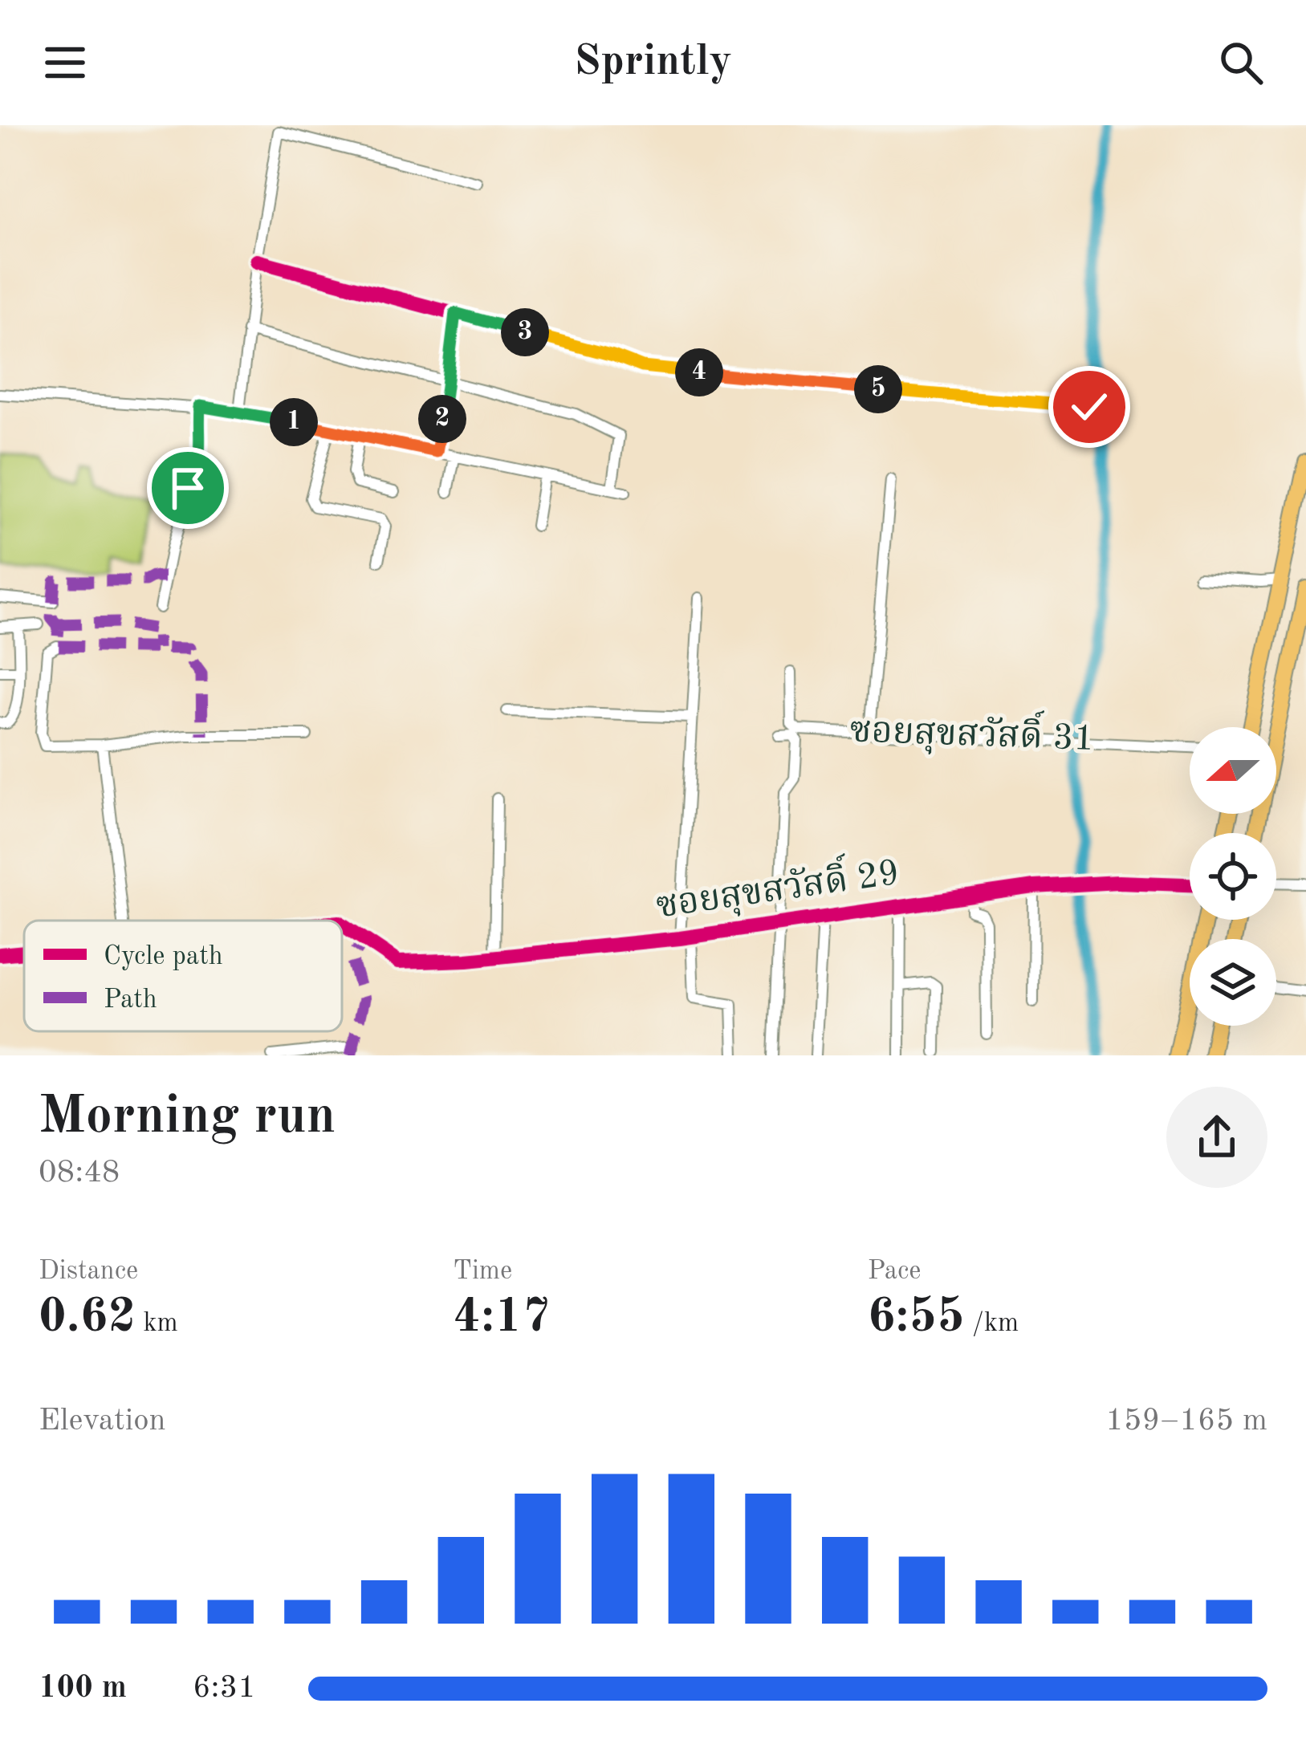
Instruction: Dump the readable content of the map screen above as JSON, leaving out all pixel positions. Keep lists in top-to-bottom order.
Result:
{
  "streets": {
    "street": ["ซอยสุขสวัสดิ์ 31", "ซอยสุขสวัสดิ์ 29"]
  },
  "legend": ["Cycle path", "Path"],
  "north": "left",
  "page": {
    "header": "Sprintly",
    "pins": [
      "3",
      "4",
      "5",
      "2",
      "1"
    ],
    "heading": ["Morning run", "08:48"],
    "stats": [
      ["Distance", "0.62 km"],
      ["Time", "4:17"],
      ["Pace", "6:55 /km"]
    ],
    "chart": ["Elevation", "159–165 m"],
    "list": [
      {
        "name": "100 m",
        "note": "6:31"
      }
    ]
  }
}
